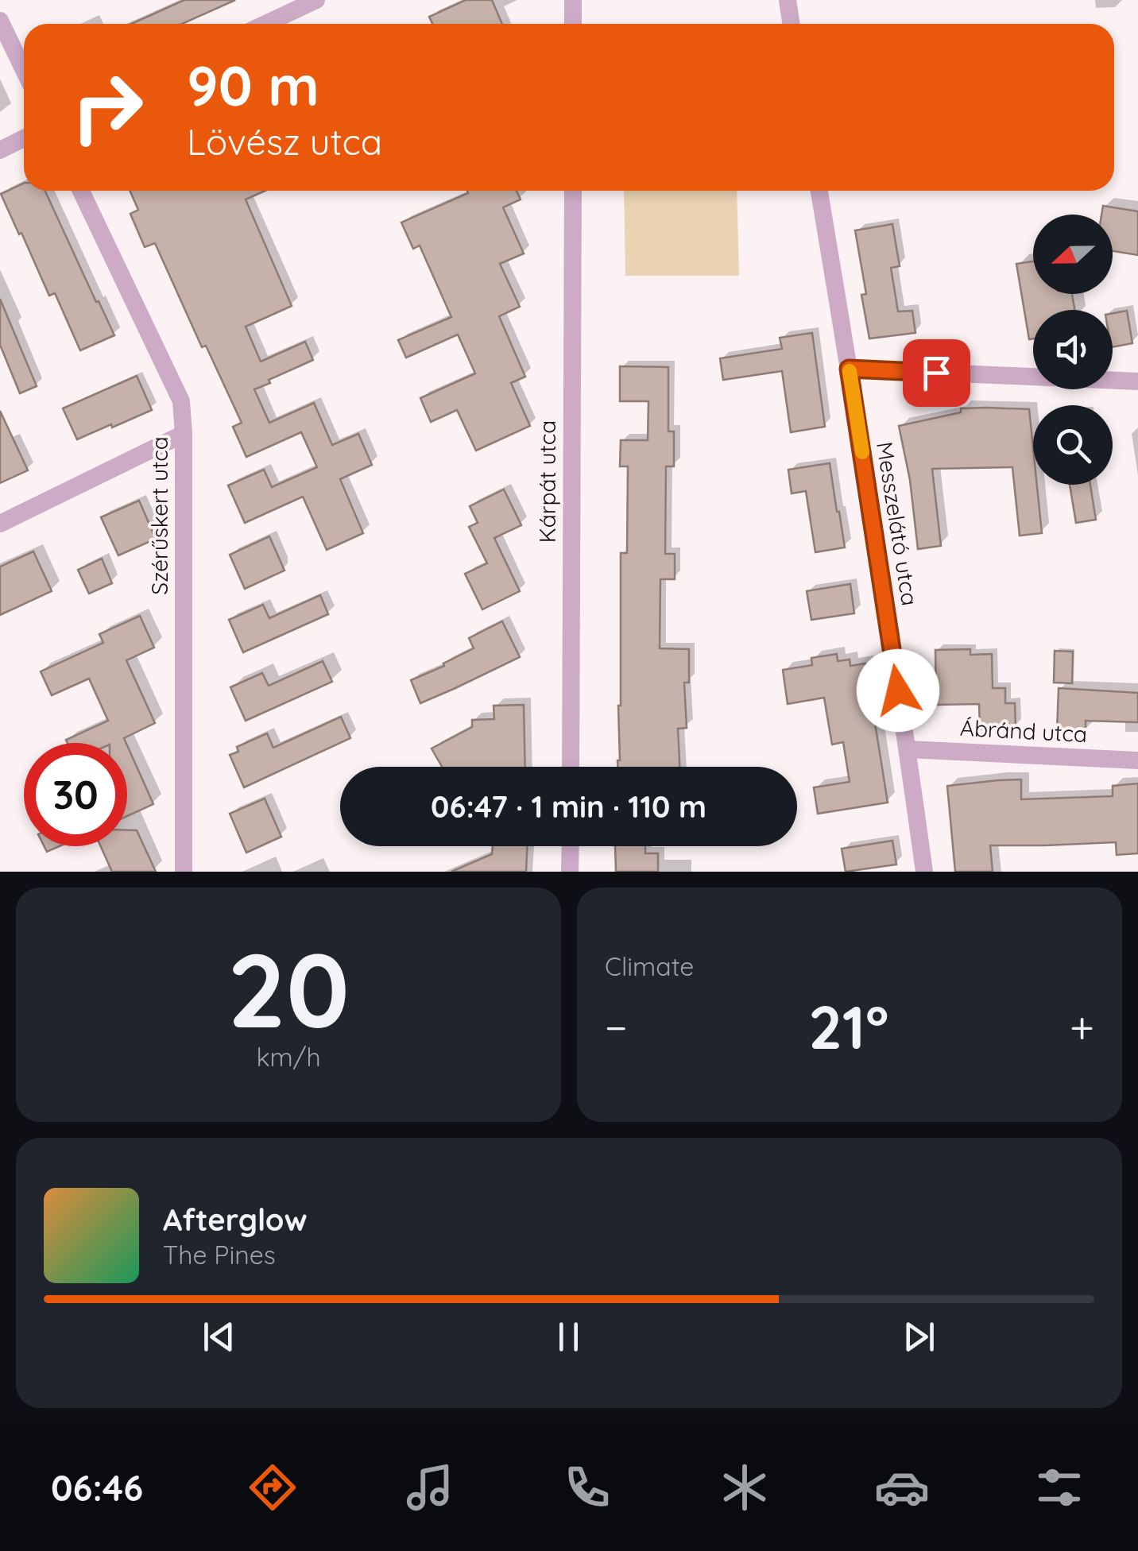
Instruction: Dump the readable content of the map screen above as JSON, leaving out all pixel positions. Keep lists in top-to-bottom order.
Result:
{
  "streets": {
    "street": [
      "Kárpát utca",
      "Szérűskert utca",
      "Messzelátó utca",
      "Ábránd utca"
    ]
  },
  "crossings": [
    ["Messzelátó utca", "Ábránd utca"]
  ],
  "north": "left",
  "page": {
    "turn": ["90 m", "Lövész utca"],
    "limit": "30",
    "trip": "06:47 · 1 min · 110 m",
    "tile": [
      ["20", "km/h"],
      "Climate"
    ],
    "heat": ["−", "21°", "+"],
    "song": ["Afterglow", "The Pines"],
    "tabs": "06:46"
  }
}
